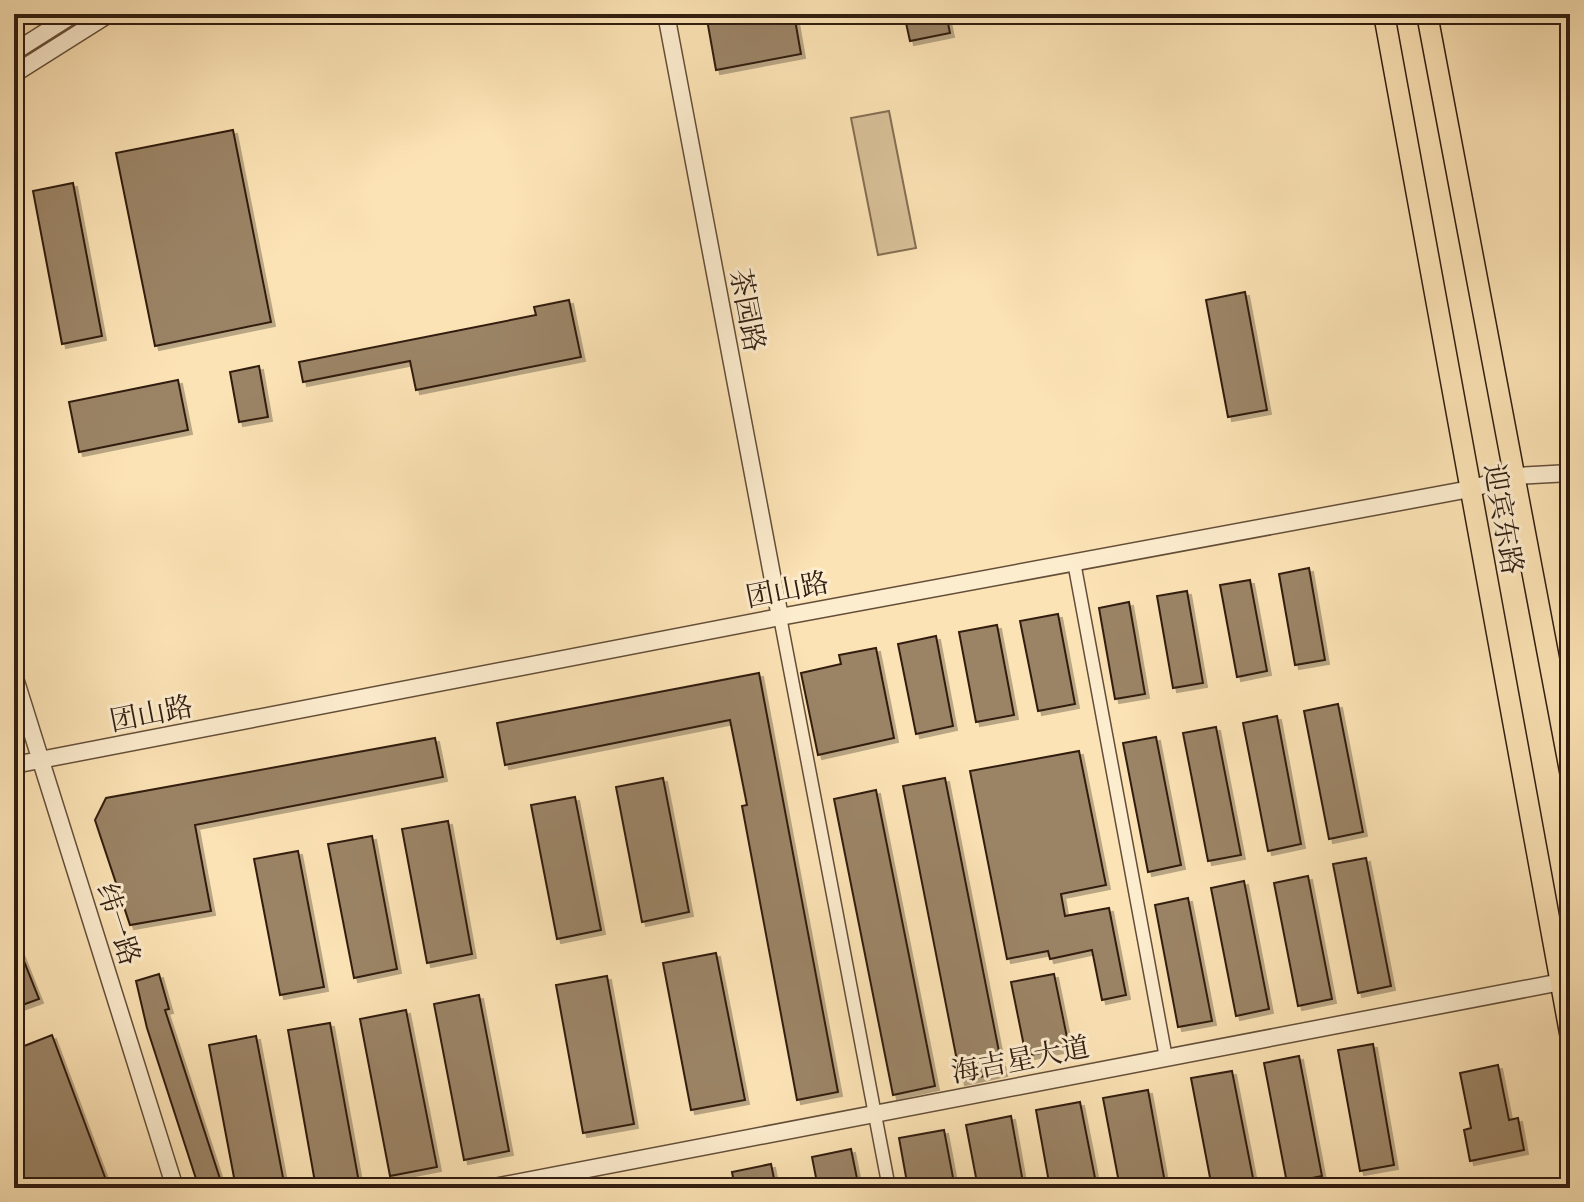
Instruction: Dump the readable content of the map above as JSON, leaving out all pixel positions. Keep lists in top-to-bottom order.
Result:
{
  "streets": {
    "highway": ["迎宾东路"],
    "street": [
      "茶园路",
      "团山路",
      "纬一路",
      "海吉星大道"
    ]
  },
  "crossings": [
    ["茶园路", "团山路"],
    ["迎宾东路", "团山路"],
    ["迎宾东路", "海吉星大道"],
    ["团山路", "纬一路"]
  ]
}
